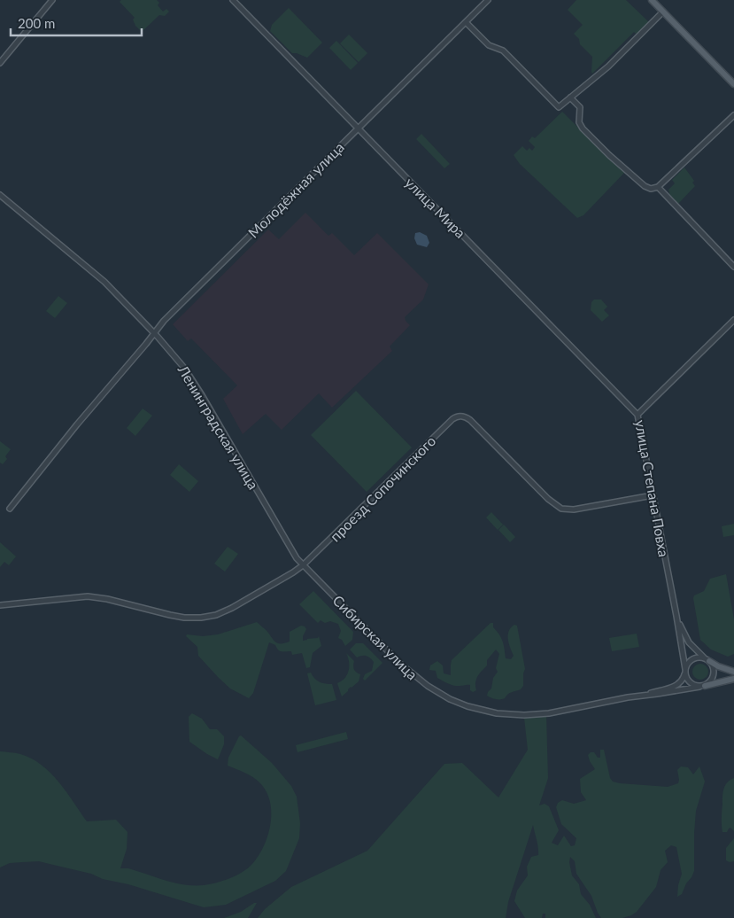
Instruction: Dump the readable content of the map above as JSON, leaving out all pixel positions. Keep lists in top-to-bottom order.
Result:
{
  "streets": {
    "street": [
      "Молодёжная улица",
      "улица Мира",
      "Ленинградская улица",
      "проезд Сопочинского",
      "улица Степана Повха",
      "Сибирская улица"
    ]
  },
  "crossings": [
    ["Молодёжная улица", "улица Мира"],
    ["Молодёжная улица", "Ленинградская улица"],
    ["улица Мира", "улица Степана Повха"],
    ["Ленинградская улица", "проезд Сопочинского"],
    ["Ленинградская улица", "Сибирская улица"],
    ["проезд Сопочинского", "улица Степана Повха"],
    ["проезд Сопочинского", "Сибирская улица"],
    ["улица Степана Повха", "Сибирская улица"]
  ],
  "scale_bar": "200 m"
}
